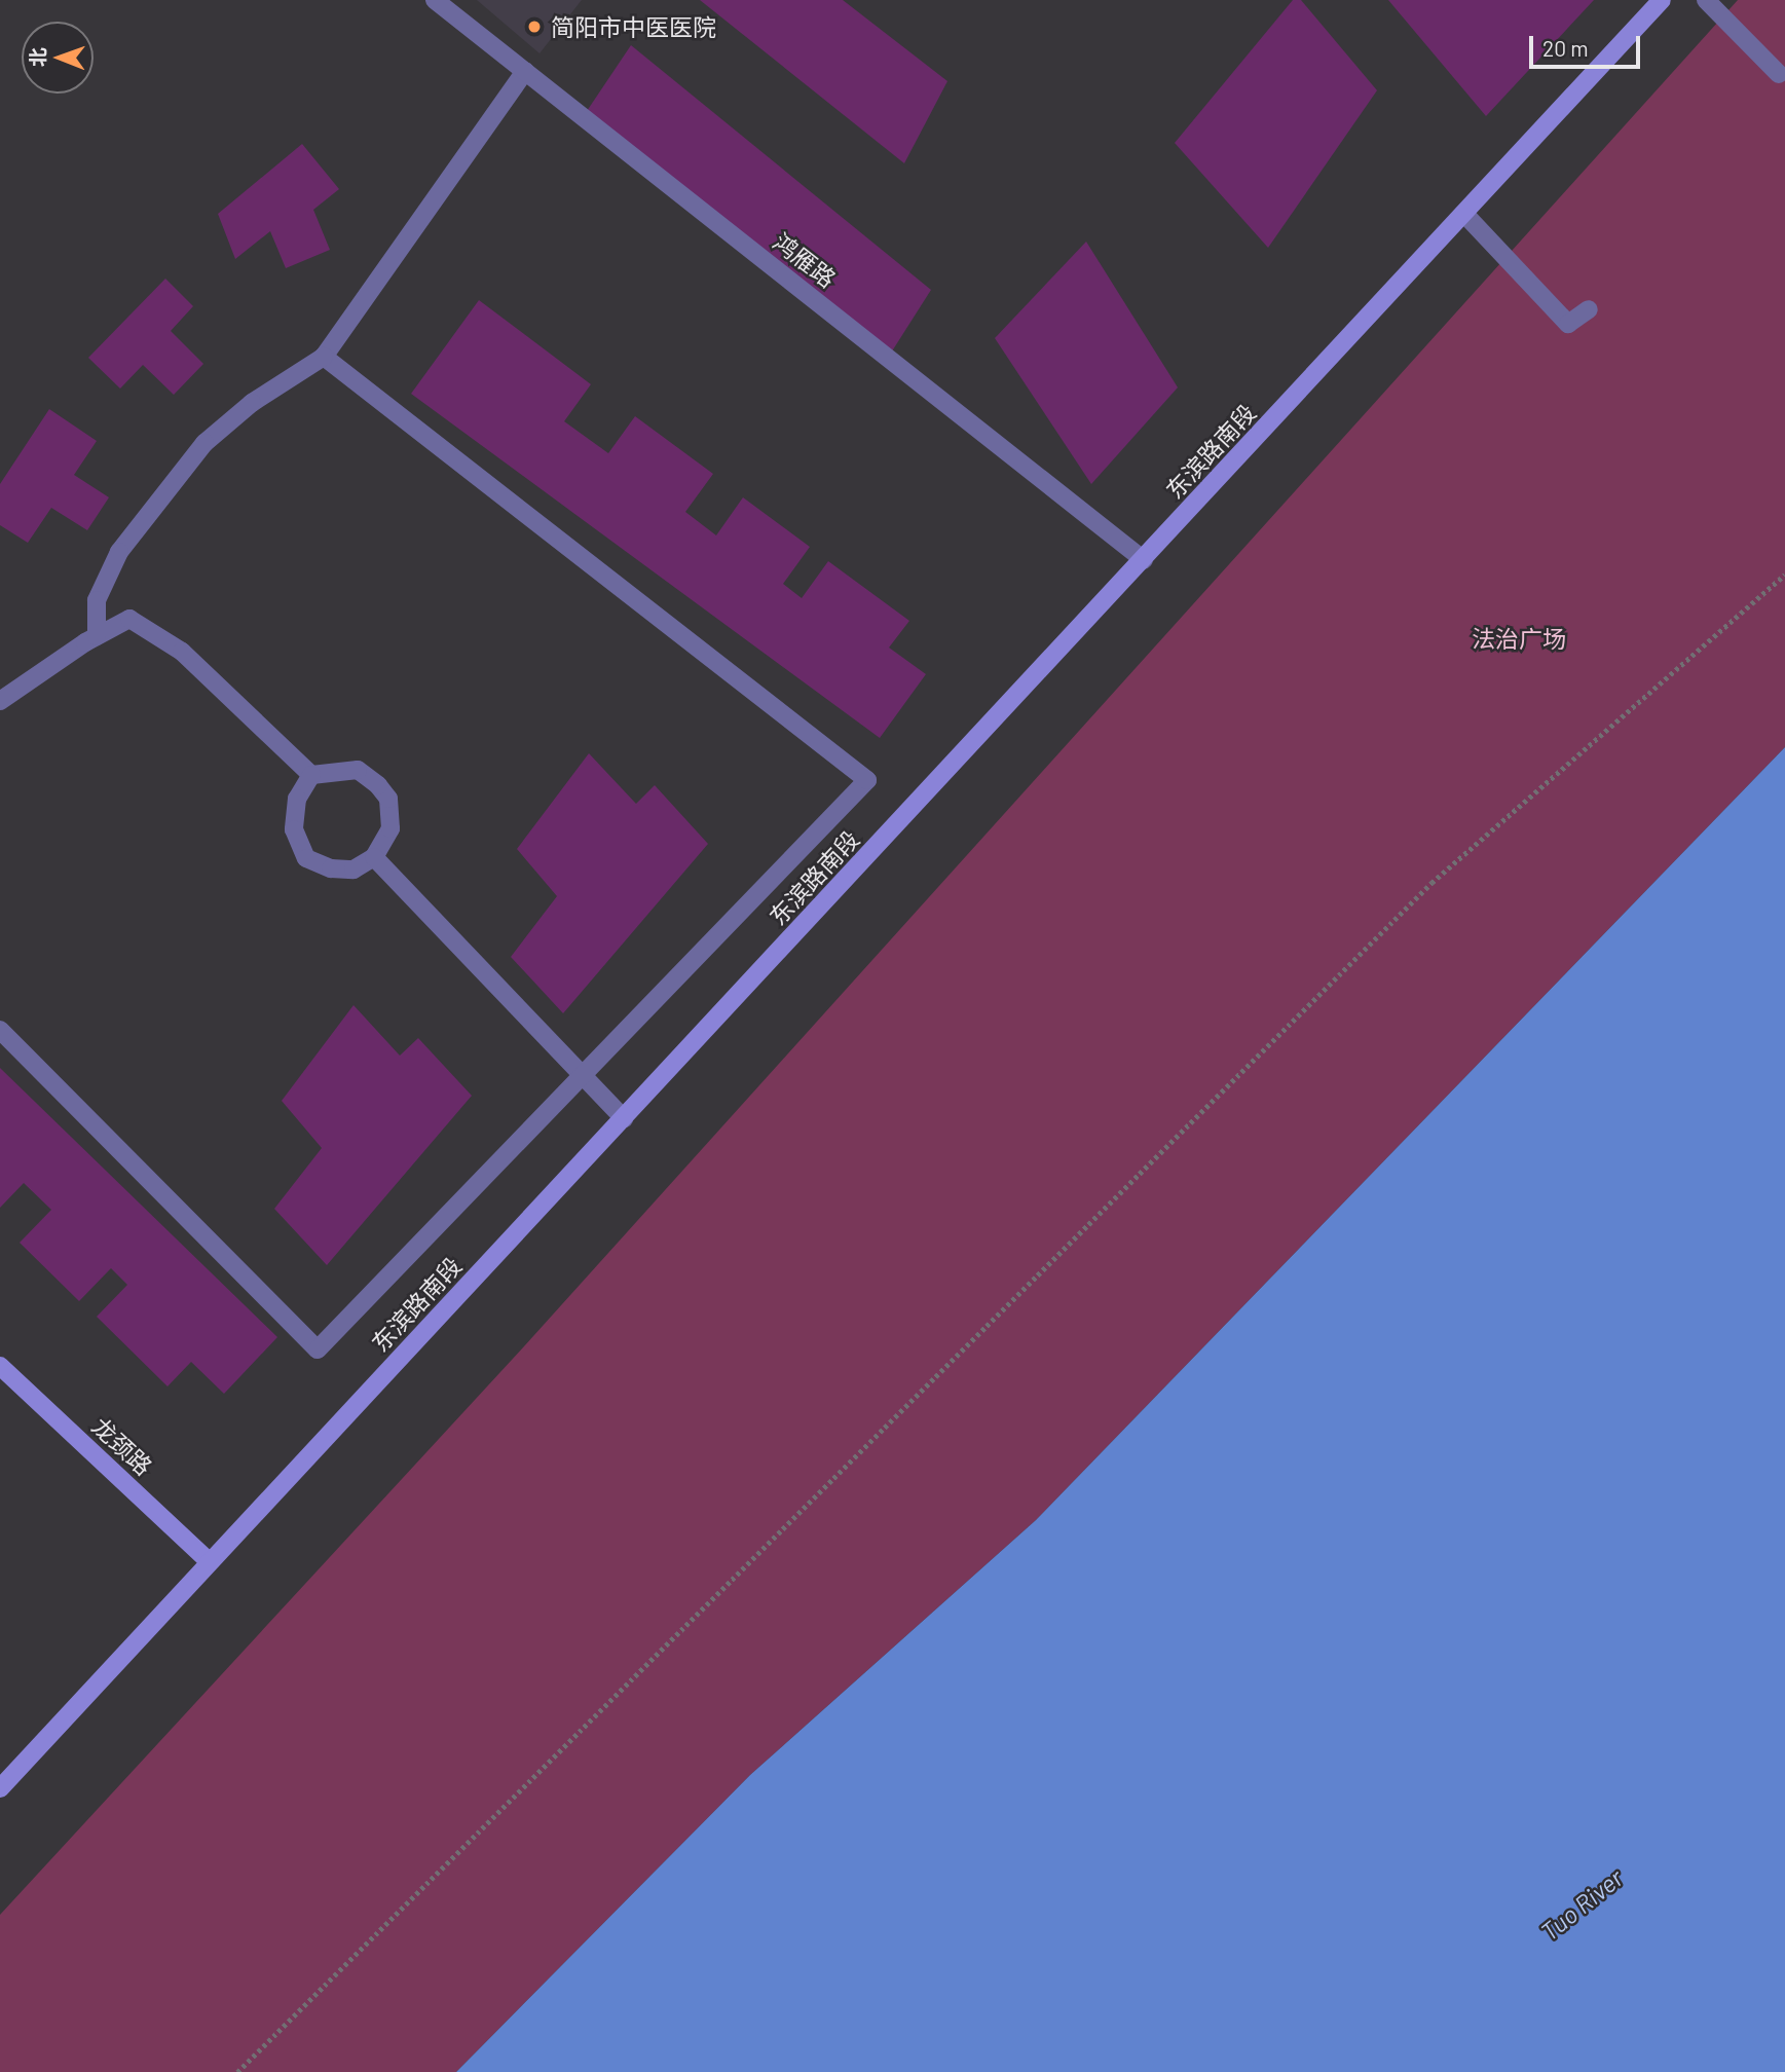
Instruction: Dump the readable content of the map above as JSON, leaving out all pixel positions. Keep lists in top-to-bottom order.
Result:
{
  "streets": {
    "main road": ["东滨路南段", "龙颈路"],
    "street": ["鸿雁路"]
  },
  "crossings": [
    ["鸿雁路", "东滨路南段"],
    ["东滨路南段", "龙颈路"]
  ],
  "water": ["Tuo River"],
  "parks": ["法治广场"],
  "places": ["简阳市中医医院"],
  "scale_bar": "20 m",
  "north": "left"
}
